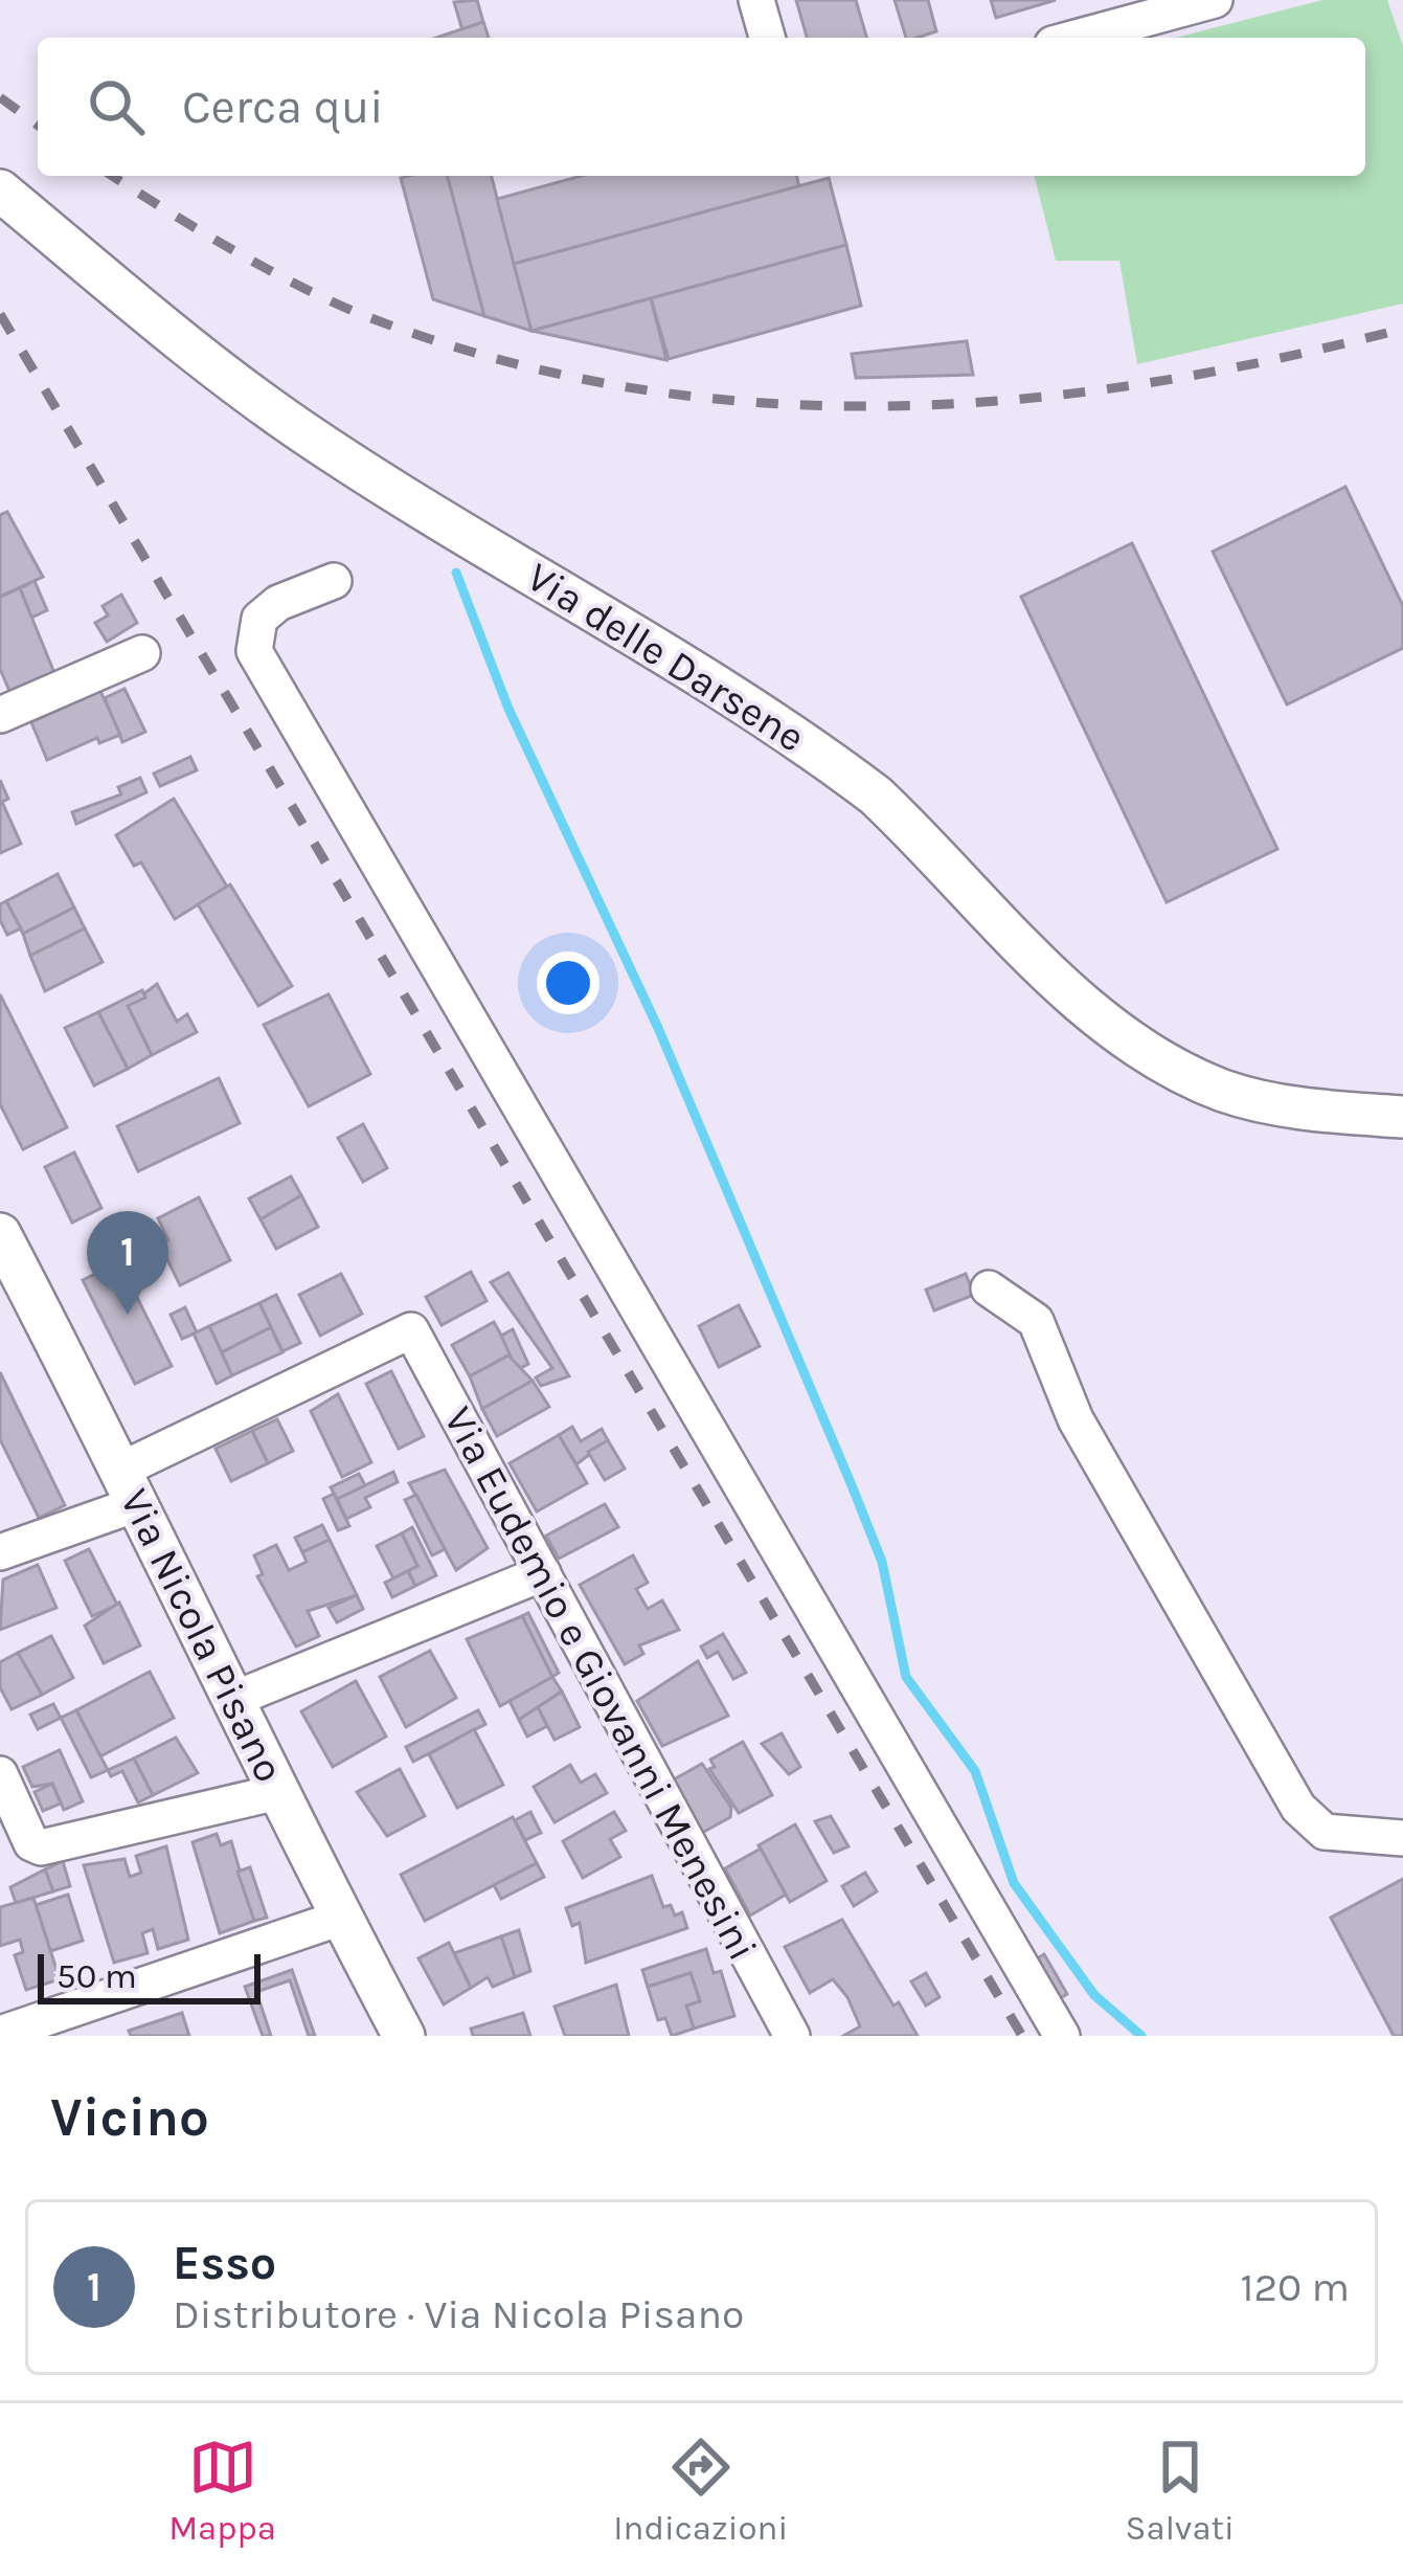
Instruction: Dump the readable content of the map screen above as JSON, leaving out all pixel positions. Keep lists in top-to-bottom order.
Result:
{
  "streets": {
    "street": ["Via delle Darsene", "Via Nicola Pisano", "Via Eudemio e Giovanni Menesini"]
  },
  "crossings": [
    ["Via Nicola Pisano", "Via Eudemio e Giovanni Menesini"]
  ],
  "scale_bar": "50 m",
  "page": {
    "search": "Cerca qui",
    "pins": "1",
    "scale": "50 m",
    "heading": "Vicino",
    "list": [
      {
        "mark": "1",
        "name": "Esso",
        "note": "Distributore · Via Nicola Pisano",
        "value": "120 m"
      }
    ],
    "nav": ["Mappa", "Indicazioni", "Salvati"]
  }
}
